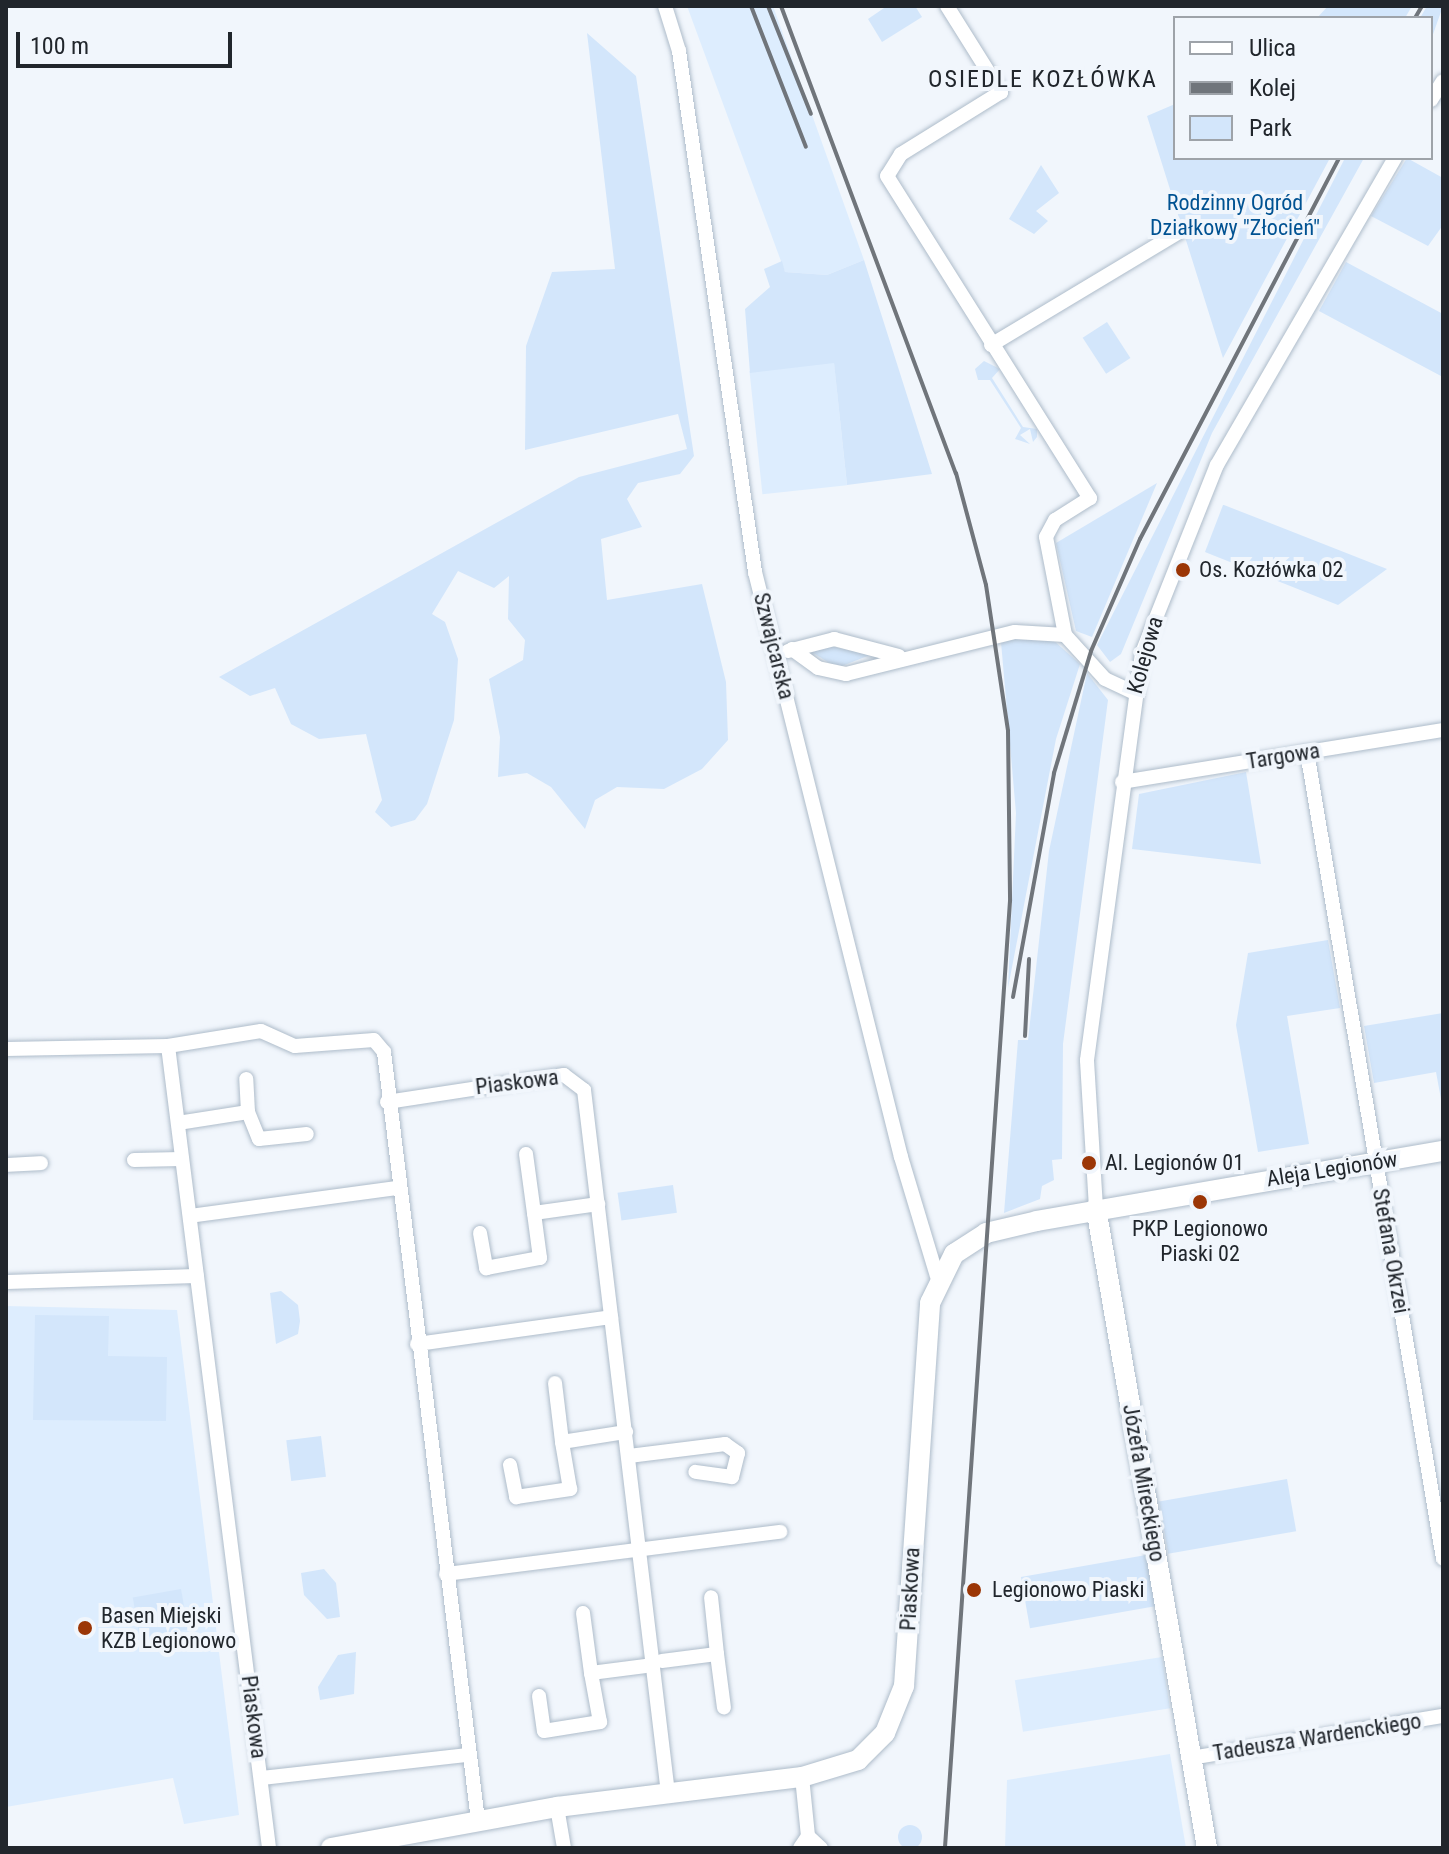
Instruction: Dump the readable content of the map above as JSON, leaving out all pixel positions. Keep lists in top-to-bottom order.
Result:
{
  "streets": {
    "street": [
      "Szwajcarska",
      "Kolejowa",
      "Targowa",
      "Piaskowa",
      "Aleja Legionów",
      "Stefana Okrzei",
      "Józefa Mireckiego",
      "Tadeusza Wardenckiego"
    ]
  },
  "crossings": [
    ["Szwajcarska", "Piaskowa"],
    ["Szwajcarska", "Aleja Legionów"],
    ["Kolejowa", "Targowa"],
    ["Kolejowa", "Aleja Legionów"],
    ["Kolejowa", "Józefa Mireckiego"],
    ["Targowa", "Stefana Okrzei"],
    ["Piaskowa", "Aleja Legionów"],
    ["Aleja Legionów", "Stefana Okrzei"],
    ["Aleja Legionów", "Józefa Mireckiego"],
    ["Józefa Mireckiego", "Tadeusza Wardenckiego"]
  ],
  "districts": ["OSIEDLE KOZŁÓWKA"],
  "parks": ["Rodzinny Ogród Działkowy \"Złocień\""],
  "places": [
    "Os. Kozłówka 02",
    "Al. Legionów 01",
    "PKP Legionowo Piaski 02",
    "Legionowo Piaski",
    "Basen Miejski KZB Legionowo"
  ],
  "legend": ["Ulica", "Kolej", "Park"],
  "scale_bar": "100 m"
}
